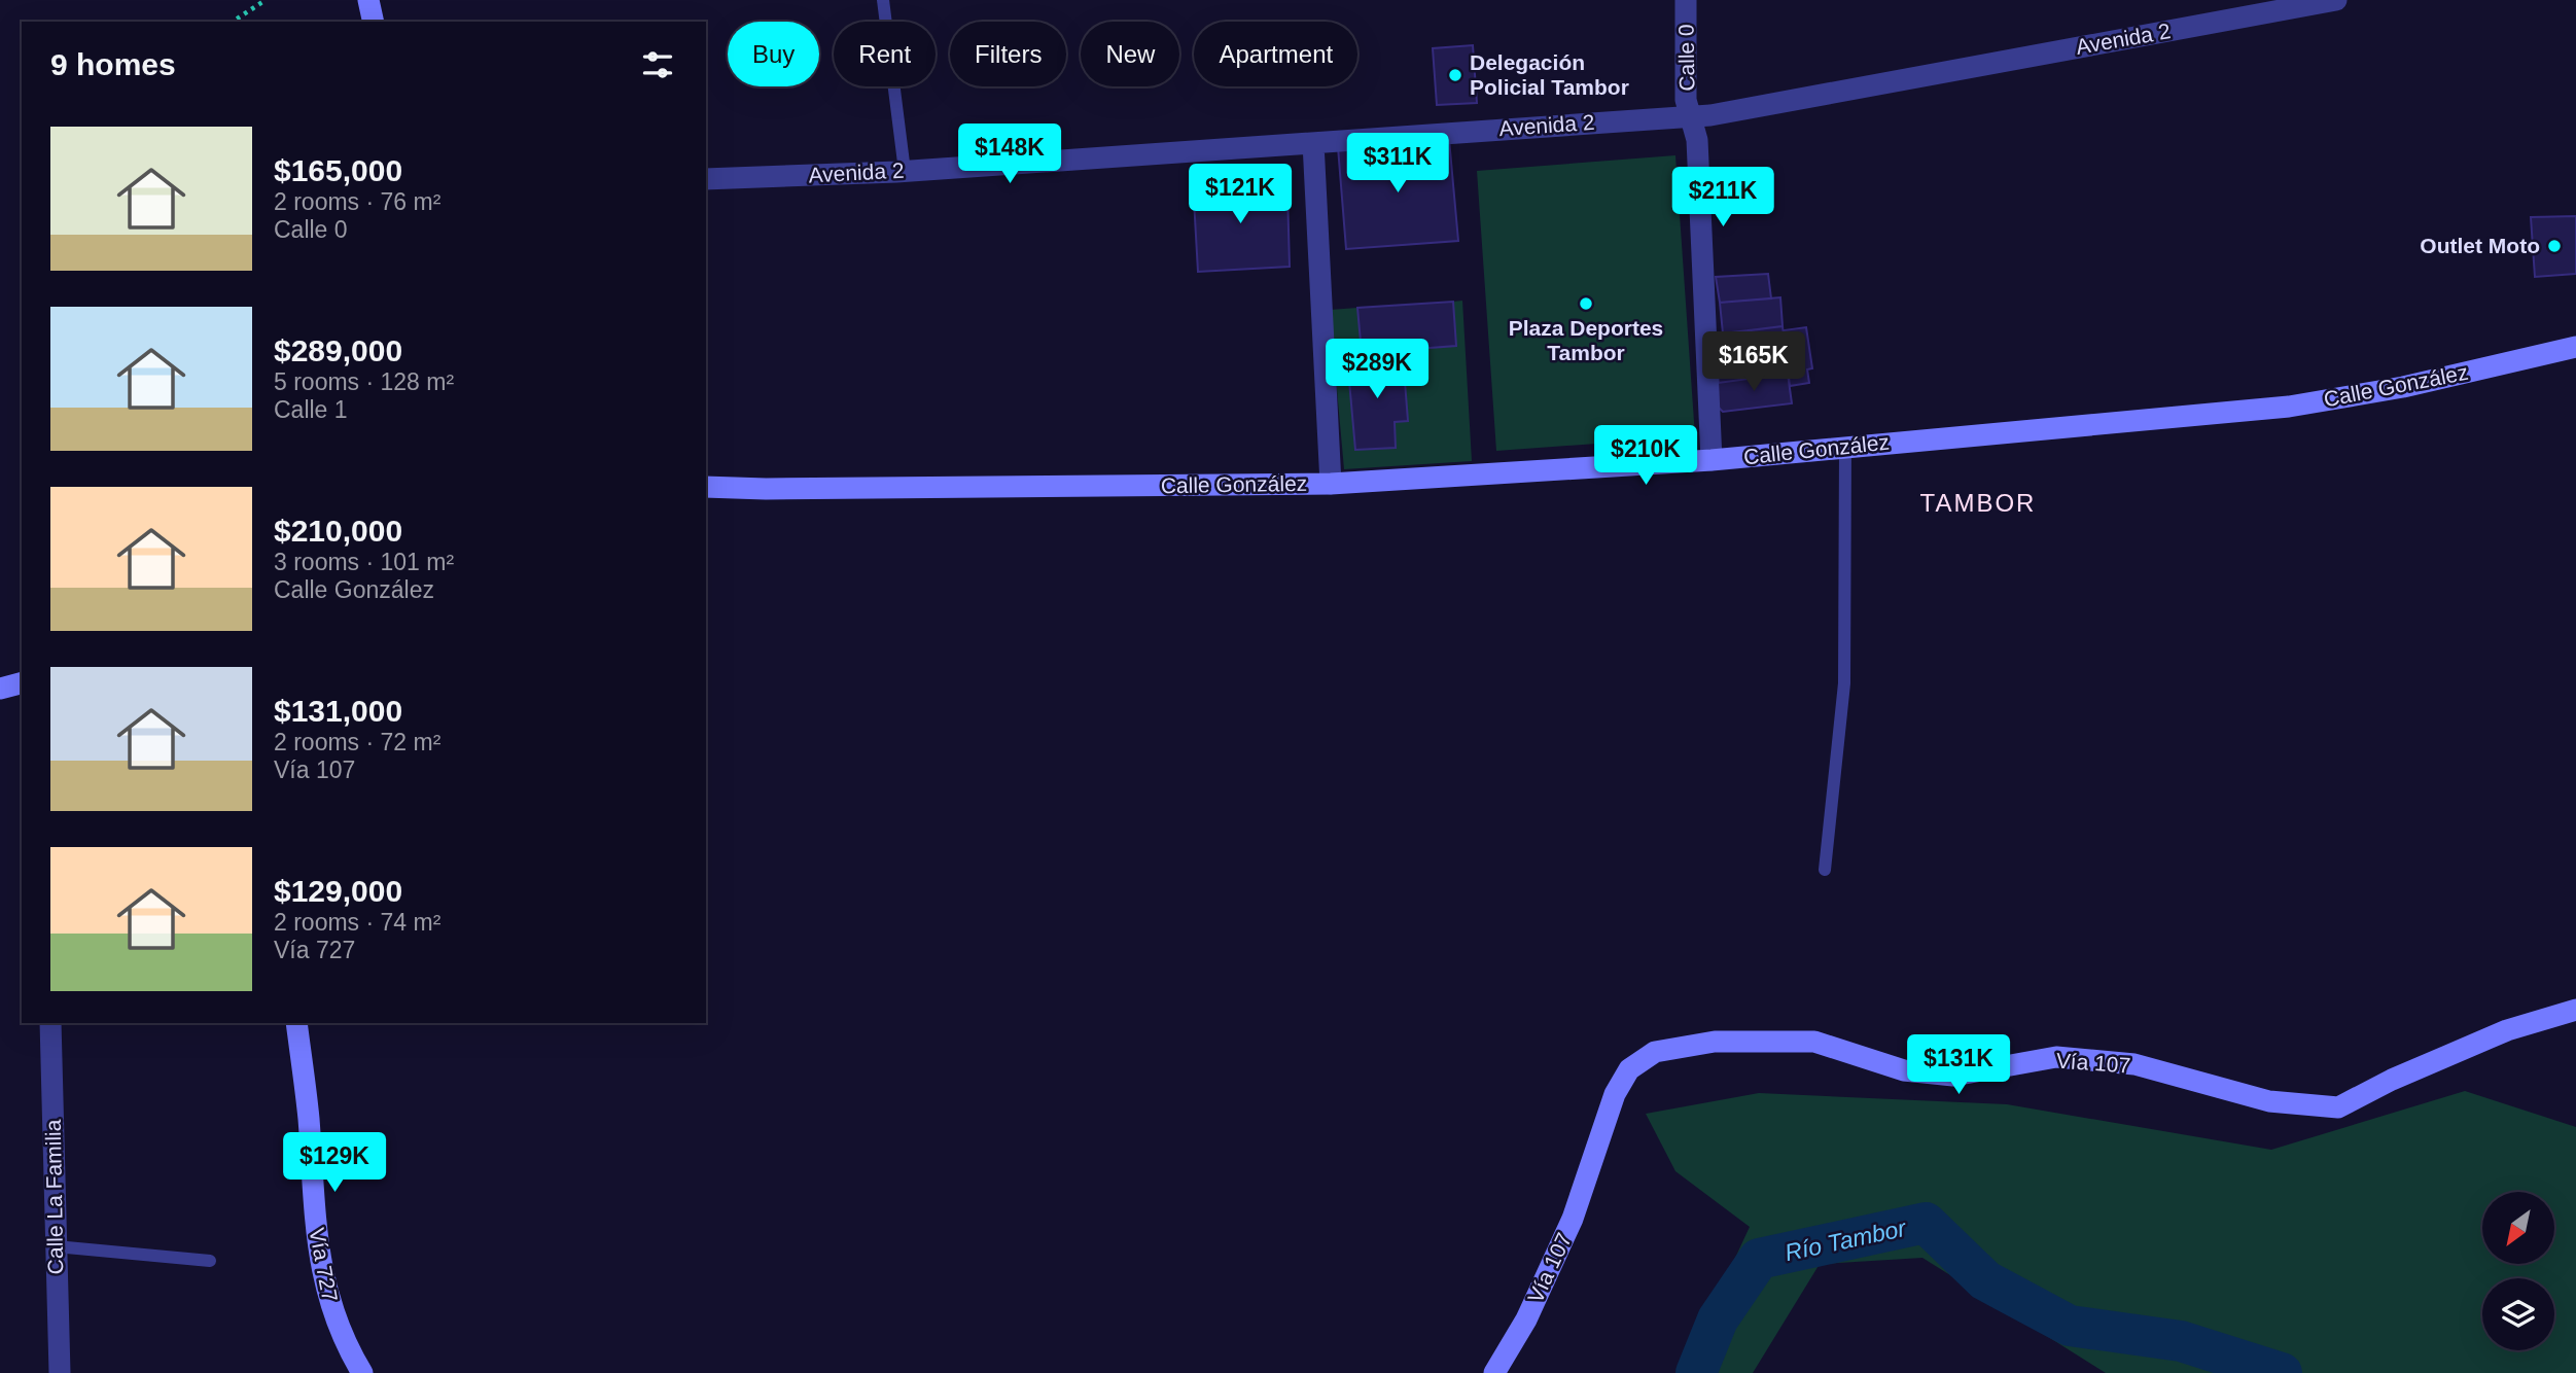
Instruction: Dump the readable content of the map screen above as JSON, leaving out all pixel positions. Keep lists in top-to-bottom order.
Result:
{
  "streets": {
    "street": [
      "Avenida 2",
      "Calle 0",
      "Calle González",
      "Vía 107",
      "Calle La Familia",
      "Vía 727"
    ]
  },
  "crossings": [
    ["Avenida 2", "Calle 0"],
    ["Calle 0", "Calle González"]
  ],
  "districts": ["TAMBOR"],
  "water": ["Río Tambor"],
  "places": ["Delegación Policial Tambor", "Outlet Moto", "Plaza Deportes Tambor"],
  "north": "bottom left",
  "page": {
    "chip": [
      "Buy",
      "Rent",
      "Filters",
      "New",
      "Apartment"
    ],
    "heading": "9 homes",
    "list": [
      {
        "name": "$165,000",
        "note": "2 rooms · 76 m² · Calle 0"
      },
      {
        "name": "$289,000",
        "note": "5 rooms · 128 m² · Calle 1"
      },
      {
        "name": "$210,000",
        "note": "3 rooms · 101 m² · Calle González"
      },
      {
        "name": "$131,000",
        "note": "2 rooms · 72 m² · Vía 107"
      },
      {
        "name": "$129,000",
        "note": "2 rooms · 74 m² · Vía 727"
      }
    ],
    "price": [
      "$148K",
      "$311K",
      "$121K",
      "$211K",
      "$165K",
      "$289K",
      "$210K",
      "$131K",
      "$129K"
    ]
  }
}
